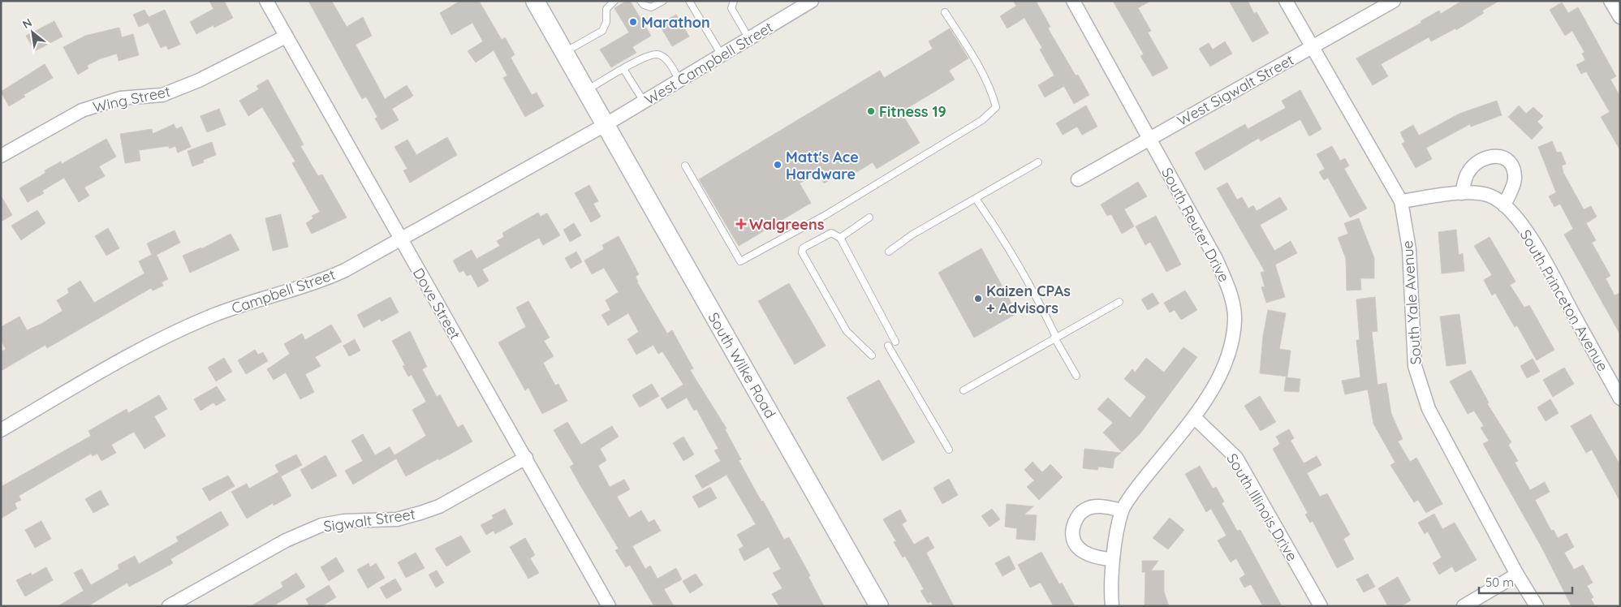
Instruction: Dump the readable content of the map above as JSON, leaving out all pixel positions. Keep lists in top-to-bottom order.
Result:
{
  "streets": {
    "main road": ["South Wilke Road"],
    "street": [
      "West Campbell Street",
      "West Sigwalt Street",
      "Wing Street",
      "South Reuter Drive",
      "Campbell Street",
      "South Princeton Avenue",
      "South Yale Avenue",
      "Dove Street",
      "South Illinois Drive",
      "Sigwalt Street"
    ]
  },
  "crossings": [
    ["West Campbell Street", "Campbell Street"],
    ["West Campbell Street", "South Wilke Road"],
    ["West Sigwalt Street", "South Reuter Drive"],
    ["West Sigwalt Street", "South Yale Avenue"],
    ["Wing Street", "Dove Street"],
    ["South Reuter Drive", "South Illinois Drive"],
    ["Campbell Street", "Dove Street"],
    ["Campbell Street", "South Wilke Road"],
    ["South Princeton Avenue", "South Yale Avenue"],
    ["Dove Street", "Sigwalt Street"]
  ],
  "places": {
    "other": [
      "Marathon",
      "Fitness 19",
      "Matt's Ace Hardware",
      "Kaizen CPAs + Advisors"
    ],
    "health": ["Walgreens"]
  },
  "scale_bar": "50 m",
  "north": "top left"
}
